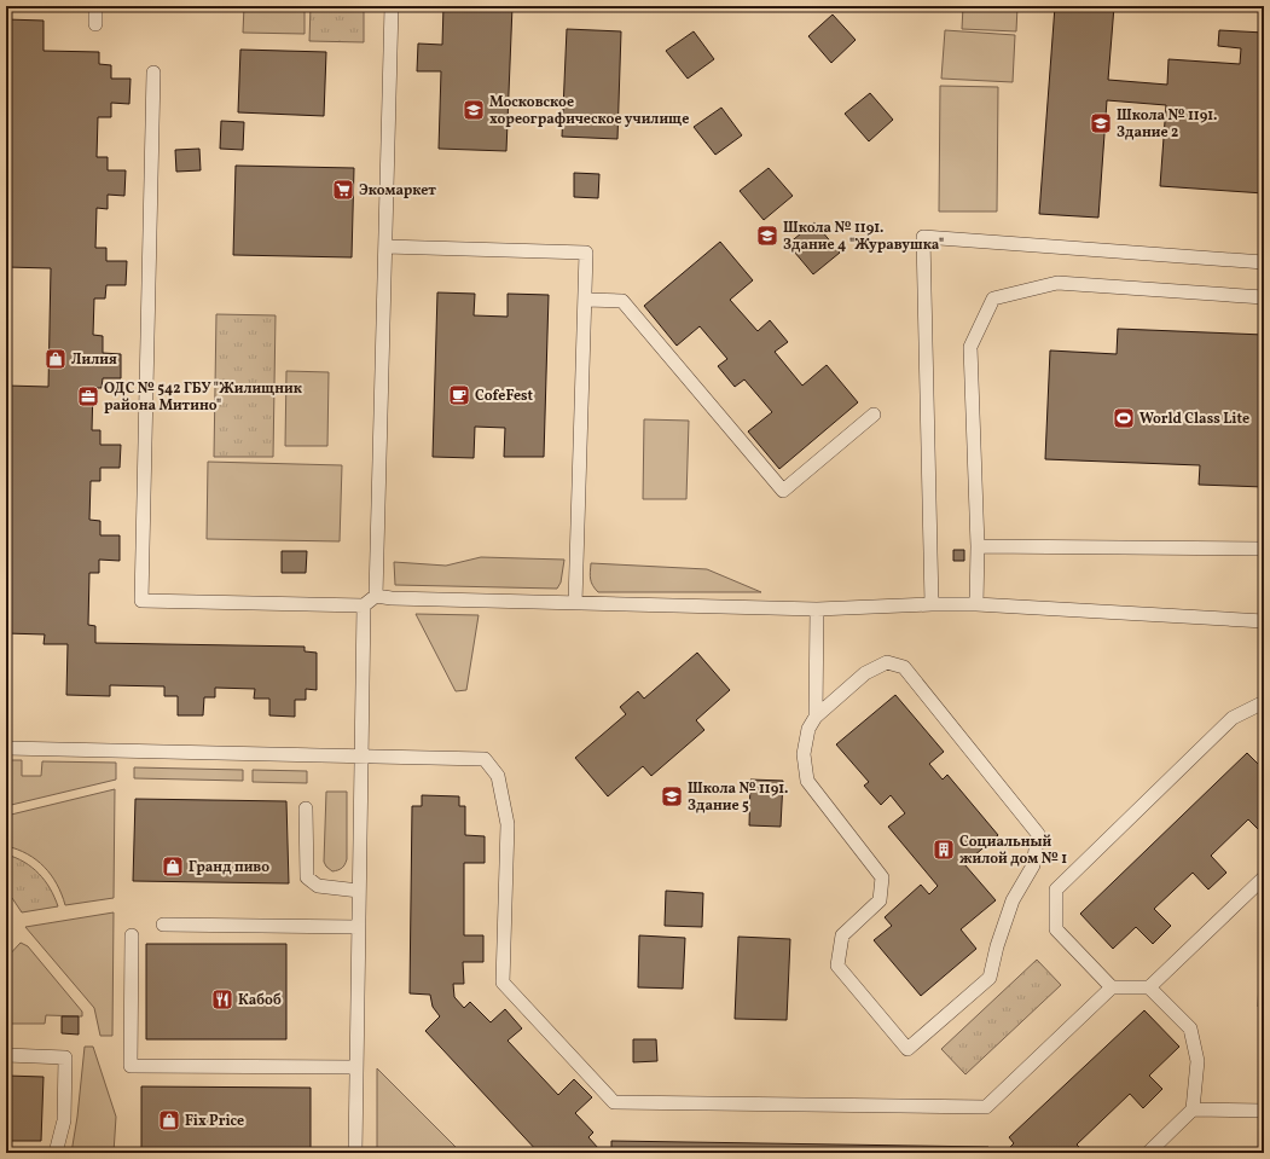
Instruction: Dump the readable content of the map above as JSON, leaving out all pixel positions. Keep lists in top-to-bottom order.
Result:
{
  "places": {
    "school or university": [
      "Московское хореографическое училище",
      "Школа № 1191. Здание 2",
      "Школа № 1191. Здание 4 \"Журавушка\"",
      "Школа № 1191. Здание 5"
    ],
    "supermarket": ["Экомаркет"],
    "shop": ["Лилия", "Гранд пиво", "Fix Price"],
    "cafe": ["CofeFest"],
    "office": ["ОДС № 542 ГБУ \"Жилищник района Митино\""],
    "sports": ["World Class Lite"],
    "building": ["Социальный жилой дом № 1"],
    "restaurant": ["Кабоб"]
  }
}
